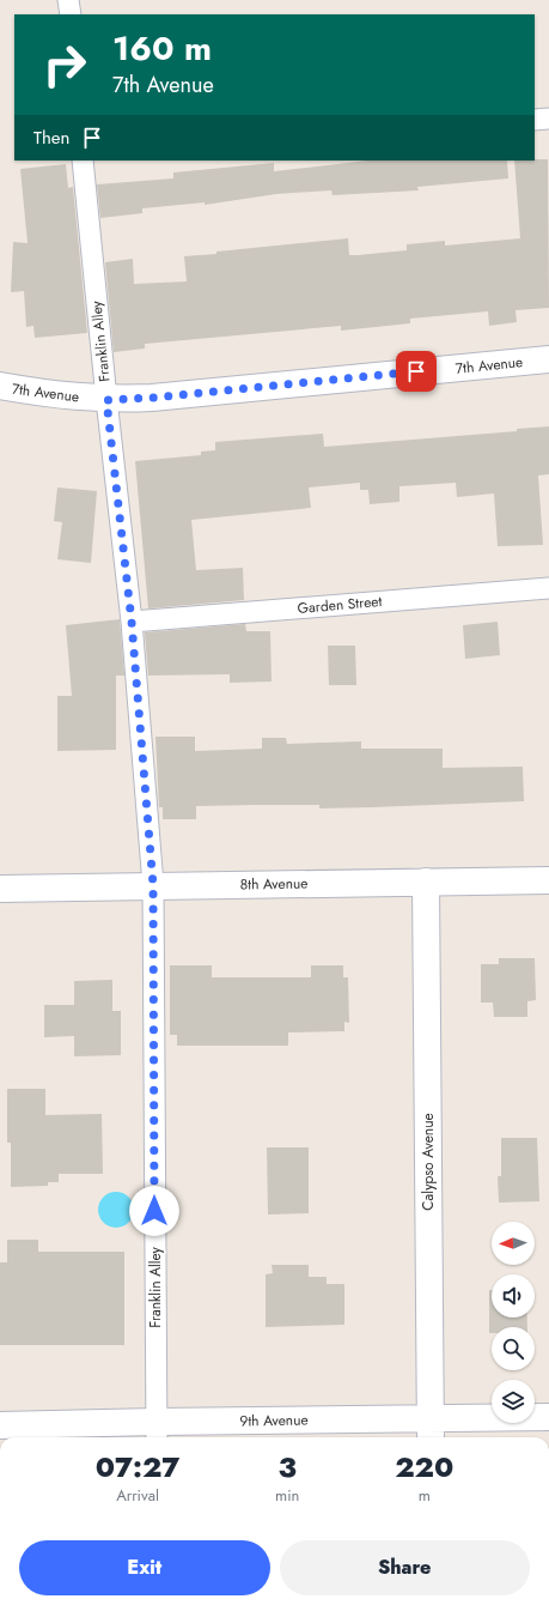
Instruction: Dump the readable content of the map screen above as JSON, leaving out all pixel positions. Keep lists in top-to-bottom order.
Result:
{
  "streets": {
    "street": [
      "7th Avenue",
      "8th Avenue",
      "Calypso Avenue",
      "9th Avenue"
    ],
    "lane": ["Franklin Alley", "Garden Street"]
  },
  "crossings": [
    ["Franklin Alley", "7th Avenue"],
    ["Franklin Alley", "Garden Street"],
    ["Franklin Alley", "8th Avenue"],
    ["Franklin Alley", "9th Avenue"],
    ["8th Avenue", "Calypso Avenue"],
    ["Calypso Avenue", "9th Avenue"]
  ],
  "north": "left",
  "page": {
    "turn": ["160 m", "7th Avenue"],
    "then": "Then",
    "eta": [
      "07:27",
      "Arrival",
      "3",
      "min",
      "220",
      "m"
    ],
    "buttons": ["Exit", "Share"]
  }
}
